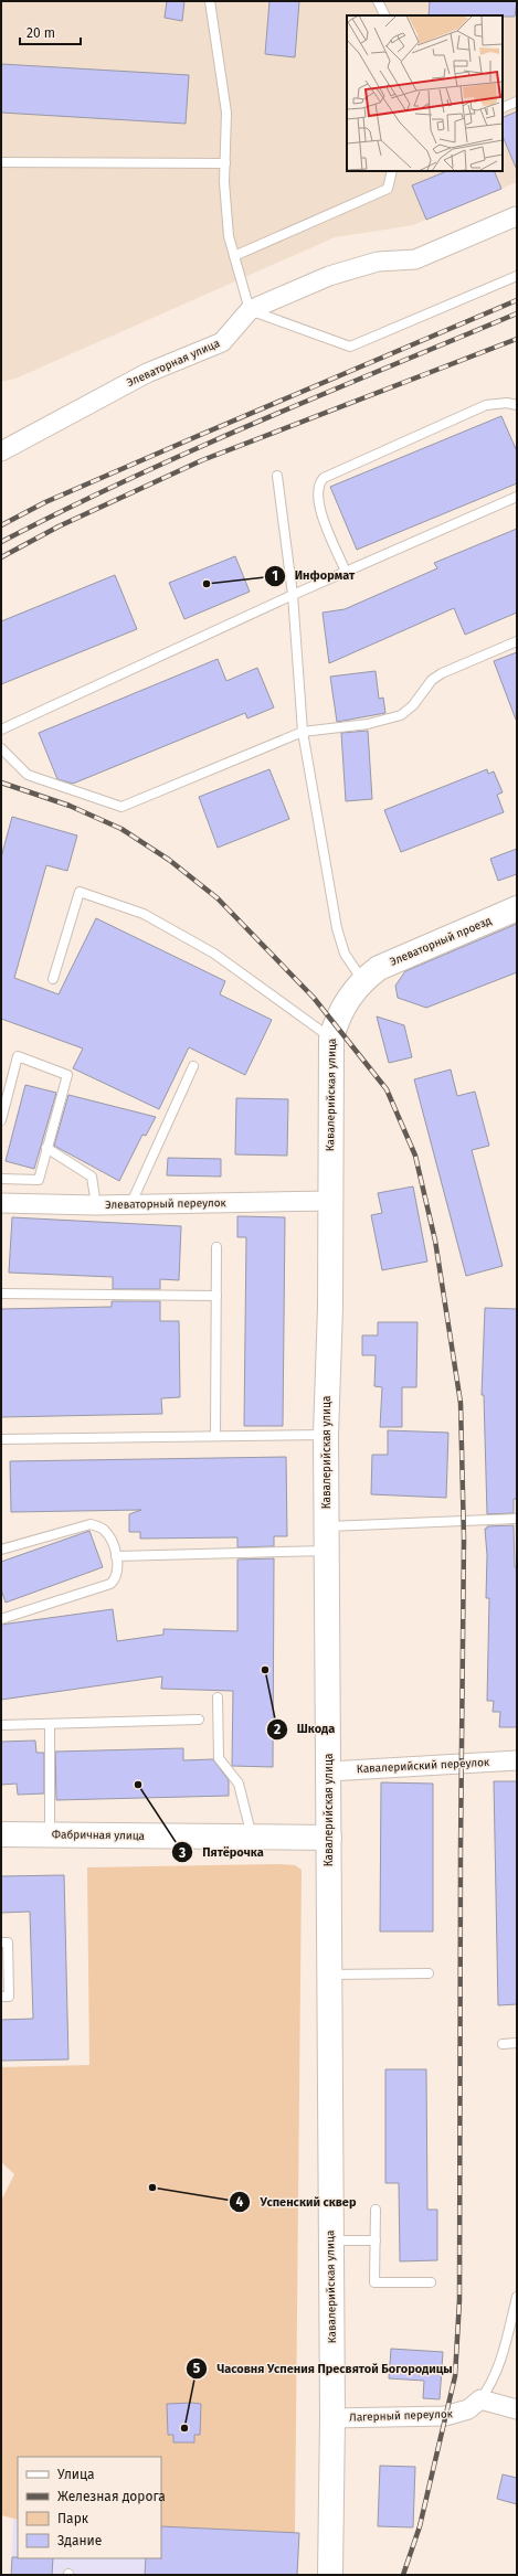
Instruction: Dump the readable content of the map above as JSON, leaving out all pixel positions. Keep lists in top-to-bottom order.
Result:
{
  "streets": {
    "street": [
      "Элеваторная улица",
      "Элеваторный проезд",
      "Кавалерийская улица",
      "Элеваторный переулок",
      "Кавалерийский переулок",
      "Фабричная улица",
      "Лагерный переулок"
    ]
  },
  "crossings": [
    ["Элеваторный проезд", "Кавалерийская улица"],
    ["Кавалерийская улица", "Элеваторный переулок"],
    ["Кавалерийская улица", "Кавалерийский переулок"],
    ["Кавалерийская улица", "Фабричная улица"],
    ["Кавалерийская улица", "Лагерный переулок"]
  ],
  "places": [
    "Информат",
    "Шкода",
    "Пятёрочка",
    "Успенский сквер",
    "Часовня Успения Пресвятой Богородицы"
  ],
  "legend": [
    "Улица",
    "Железная дорога",
    "Парк",
    "Здание"
  ],
  "scale_bar": "20 m"
}
